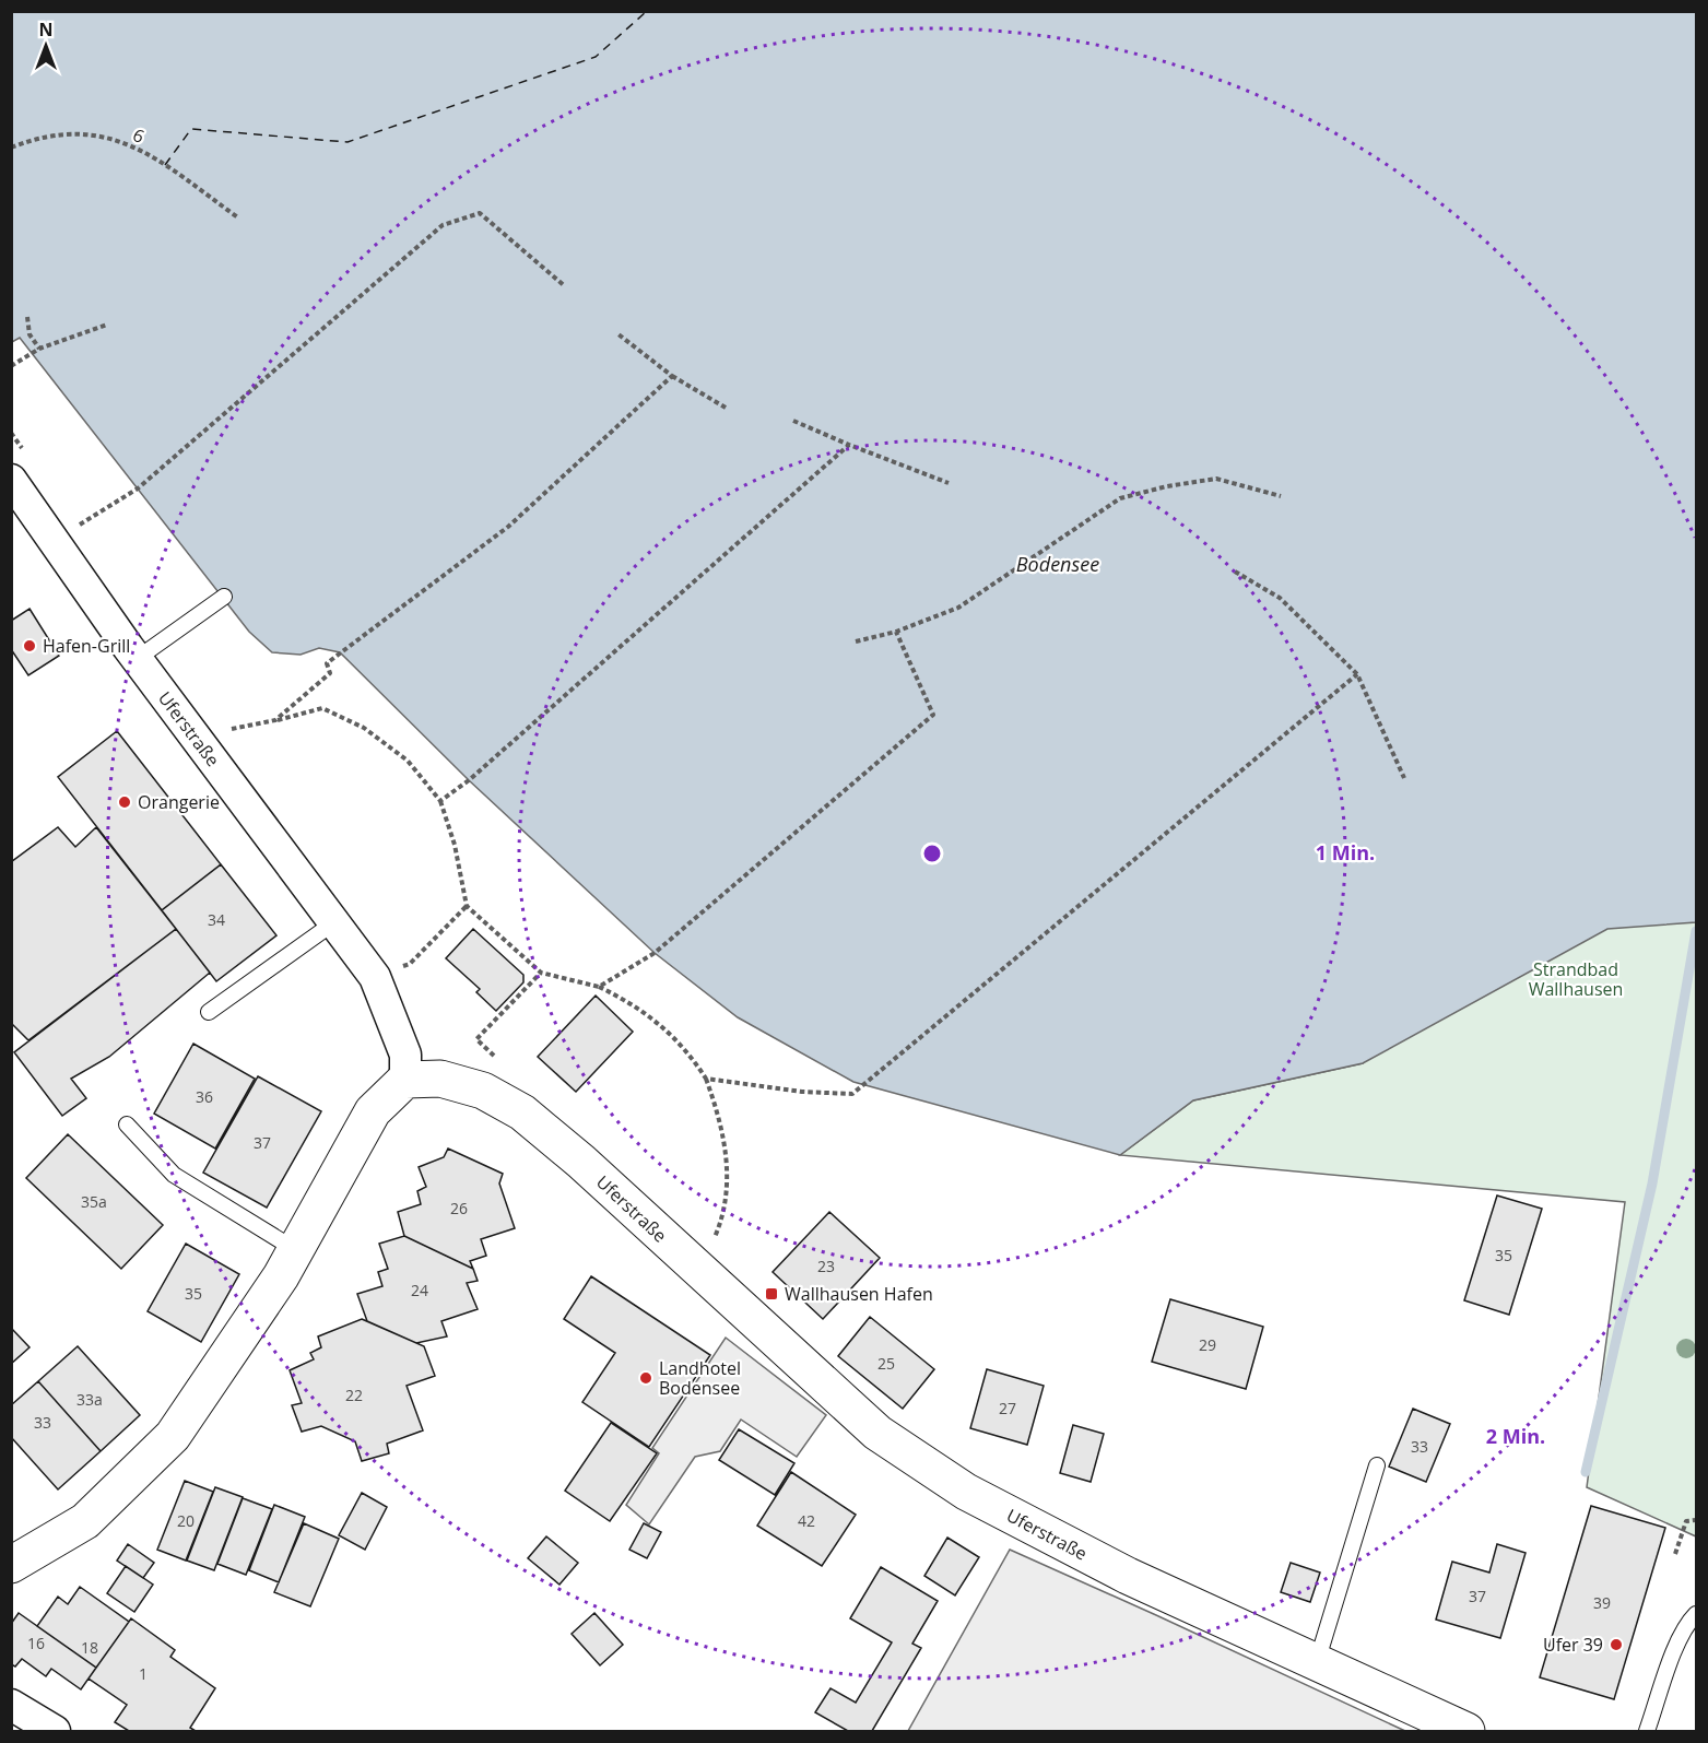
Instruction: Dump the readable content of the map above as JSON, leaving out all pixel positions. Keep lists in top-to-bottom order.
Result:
{
  "streets": {
    "main road": ["Uferstraße"],
    "path": ["6"]
  },
  "water": ["Bodensee"],
  "parks": ["Strandbad Wallhausen"],
  "places": {
    "other": [
      "Hafen-Grill",
      "Orangerie",
      "Landhotel Bodensee",
      "Ufer 39"
    ],
    "transit": ["Wallhausen Hafen"]
  },
  "house_numbers": [
    "34",
    "36",
    "37",
    "35a",
    "26",
    "35",
    "23",
    "24",
    "35",
    "29",
    "25",
    "22",
    "33a",
    "27",
    "33",
    "33",
    "20",
    "42",
    "37",
    "39",
    "16",
    "18",
    "1"
  ],
  "north": "top",
  "rings": ["1 Min.", "2 Min."]
}
